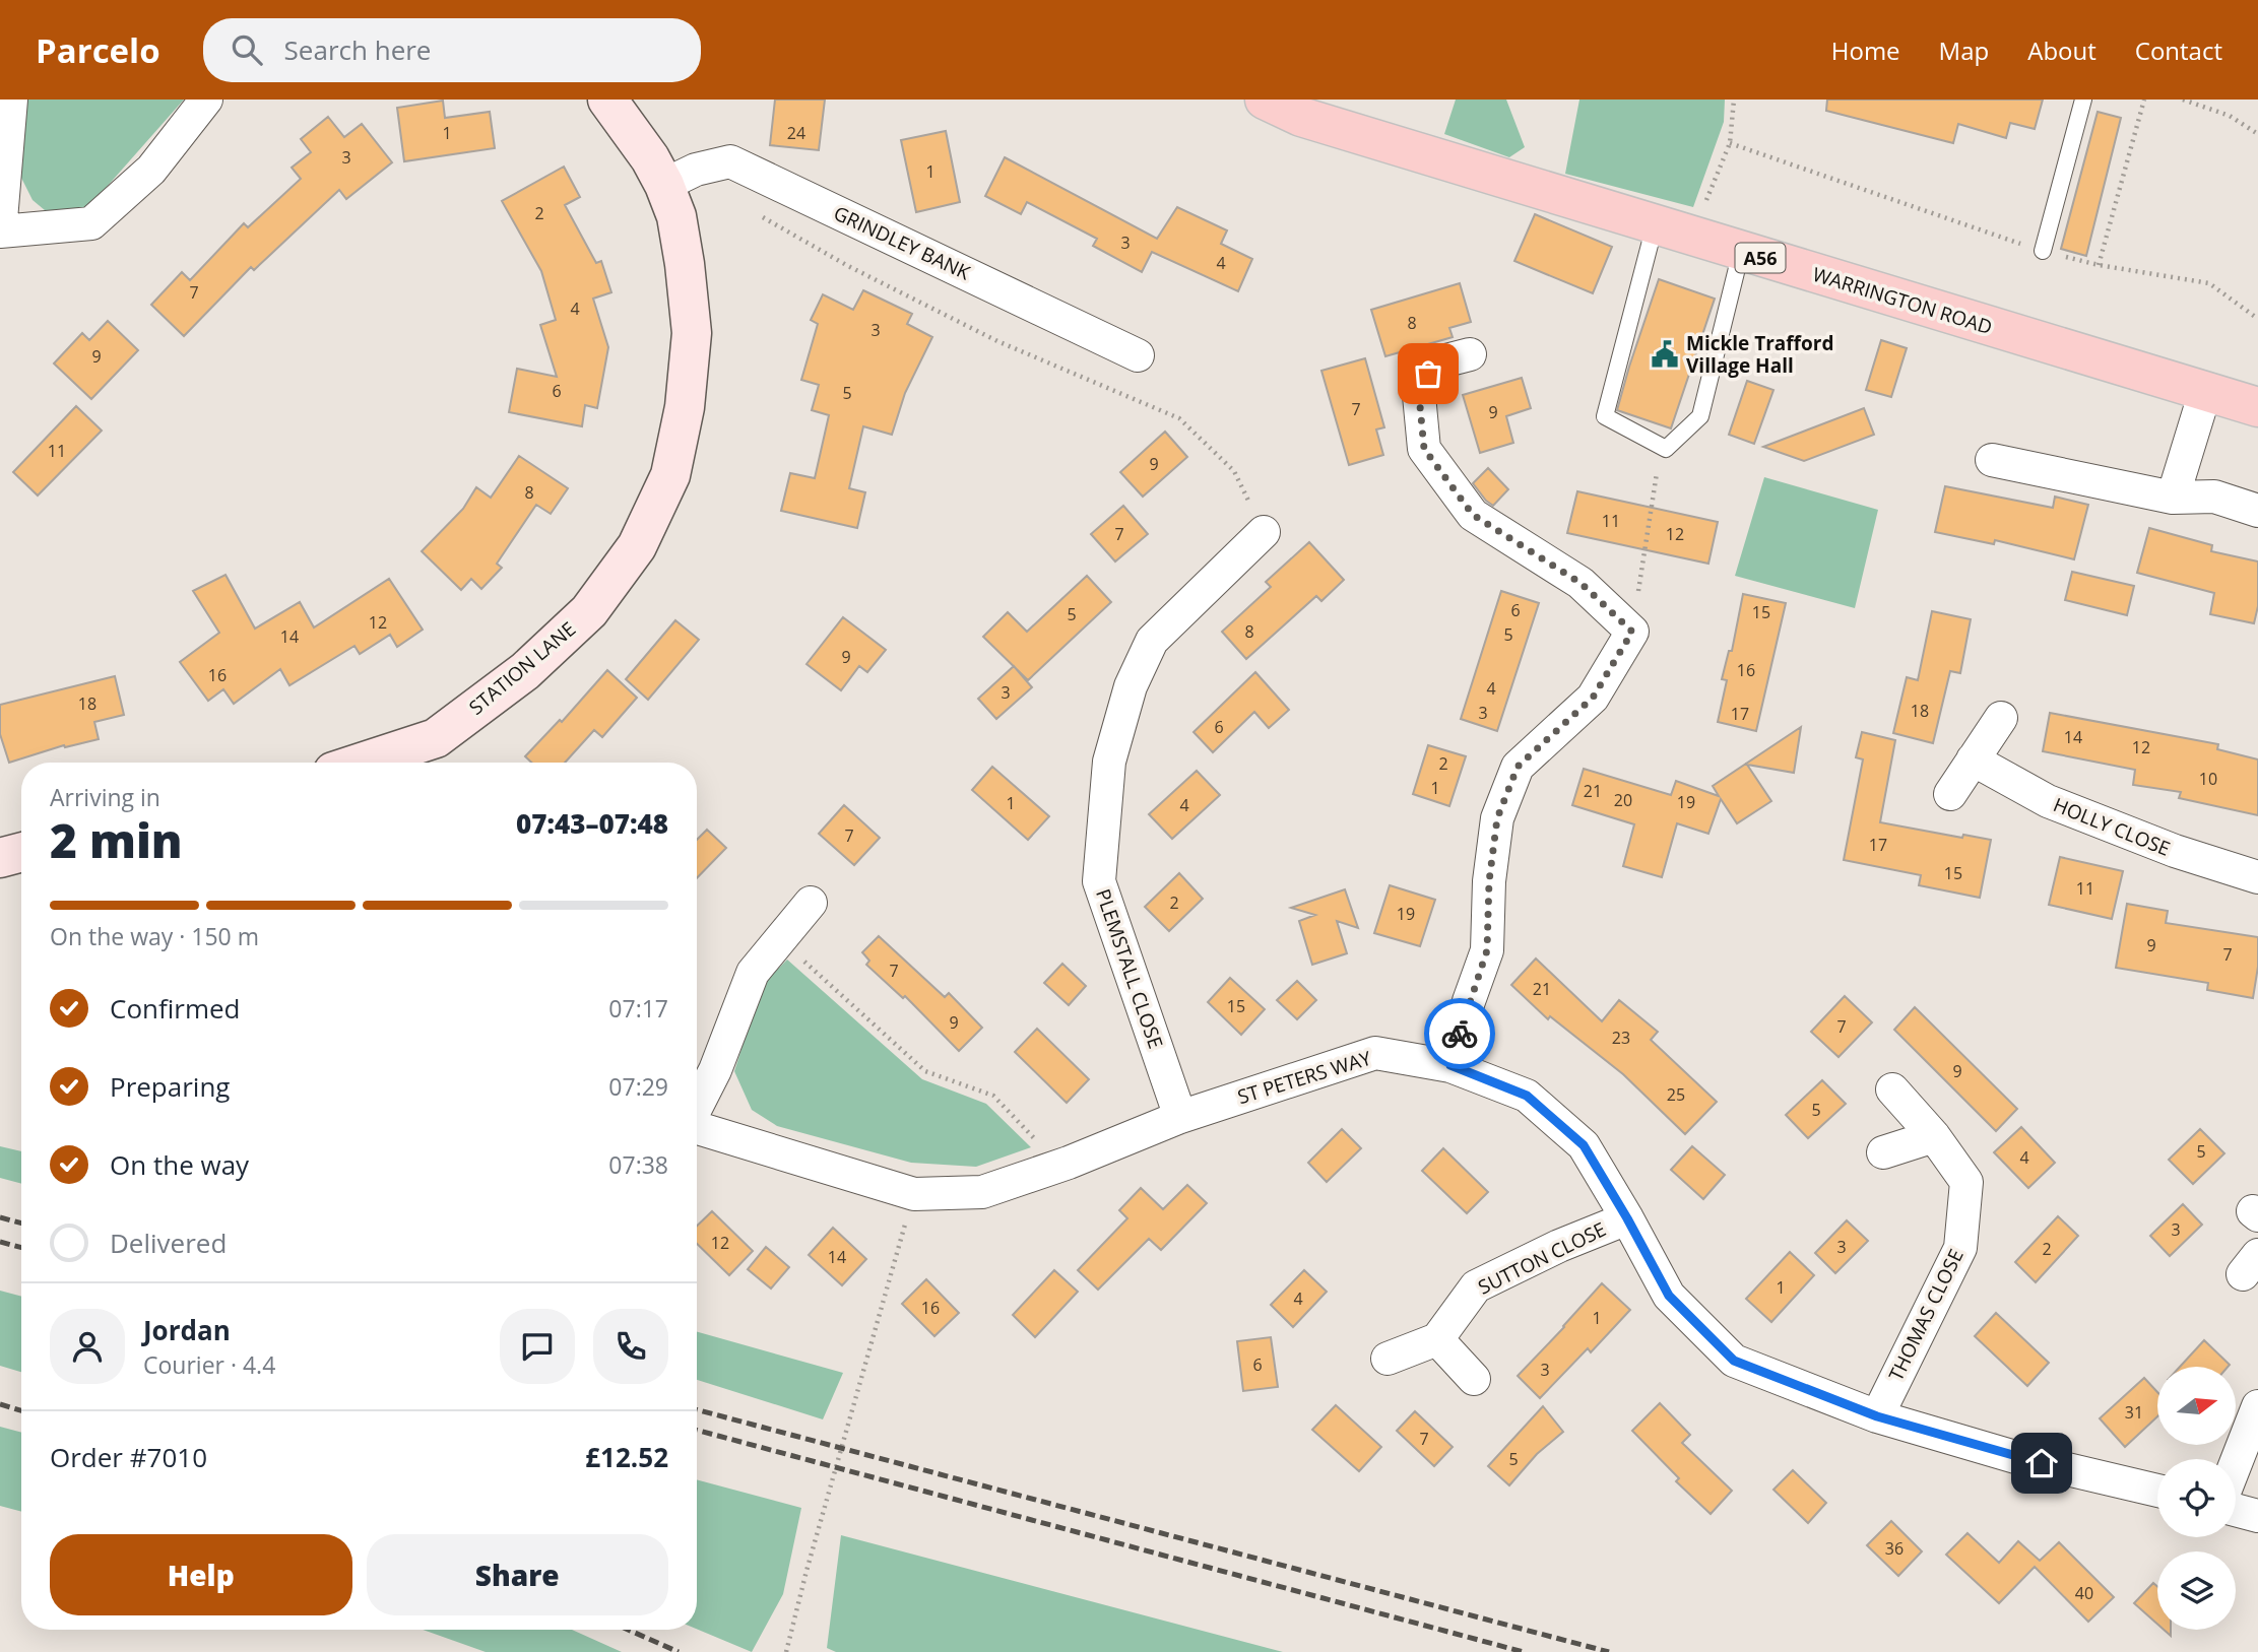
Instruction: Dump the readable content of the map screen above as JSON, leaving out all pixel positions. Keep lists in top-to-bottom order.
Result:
{
  "streets": {
    "main road": ["A56", "WARRINGTON ROAD"],
    "street": [
      "GRINDLEY BANK",
      "STATION LANE",
      "HOLLY CLOSE",
      "PLEMSTALL CLOSE",
      "ST PETERS WAY",
      "SUTTON CLOSE",
      "THOMAS CLOSE"
    ]
  },
  "crossings": [
    ["GRINDLEY BANK", "STATION LANE"],
    ["PLEMSTALL CLOSE", "ST PETERS WAY"],
    ["ST PETERS WAY", "SUTTON CLOSE"],
    ["ST PETERS WAY", "THOMAS CLOSE"]
  ],
  "places": {
    "public building": ["Mickle Trafford Village Hall"]
  },
  "house_numbers": [
    "1",
    "24",
    "3",
    "1",
    "2",
    "3",
    "4",
    "7",
    "4",
    "8",
    "3",
    "9",
    "6",
    "5",
    "7",
    "9",
    "11",
    "9",
    "8",
    "11",
    "7",
    "12",
    "6",
    "15",
    "5",
    "12",
    "8",
    "5",
    "14",
    "9",
    "16",
    "16",
    "4",
    "3",
    "18",
    "18",
    "3",
    "17",
    "6",
    "14",
    "12",
    "2",
    "10",
    "1",
    "21",
    "20",
    "19",
    "1",
    "4",
    "7",
    "17",
    "15",
    "11",
    "2",
    "19",
    "9",
    "7",
    "7",
    "21",
    "15",
    "9",
    "7",
    "23",
    "9",
    "25",
    "5",
    "5",
    "4",
    "3",
    "12",
    "3",
    "2",
    "14",
    "1",
    "4",
    "16",
    "1",
    "6",
    "3",
    "31",
    "7",
    "5",
    "36",
    "40"
  ],
  "north": "right",
  "page": {
    "header": "Parcelo",
    "search": "Search here",
    "nav": [
      "Home",
      "Map",
      "About",
      "Contact"
    ],
    "heading": ["2 min", "Arriving in", "07:43–07:48"],
    "panel": [
      "Jordan",
      "Courier · 4.4",
      "Order #7010",
      "£12.52"
    ],
    "bar": "On the way · 150 m",
    "list": [
      ["Confirmed", "07:17"],
      ["Preparing", "07:29"],
      ["On the way", "07:38"],
      "Delivered"
    ],
    "buttons": ["Help", "Share"]
  }
}
